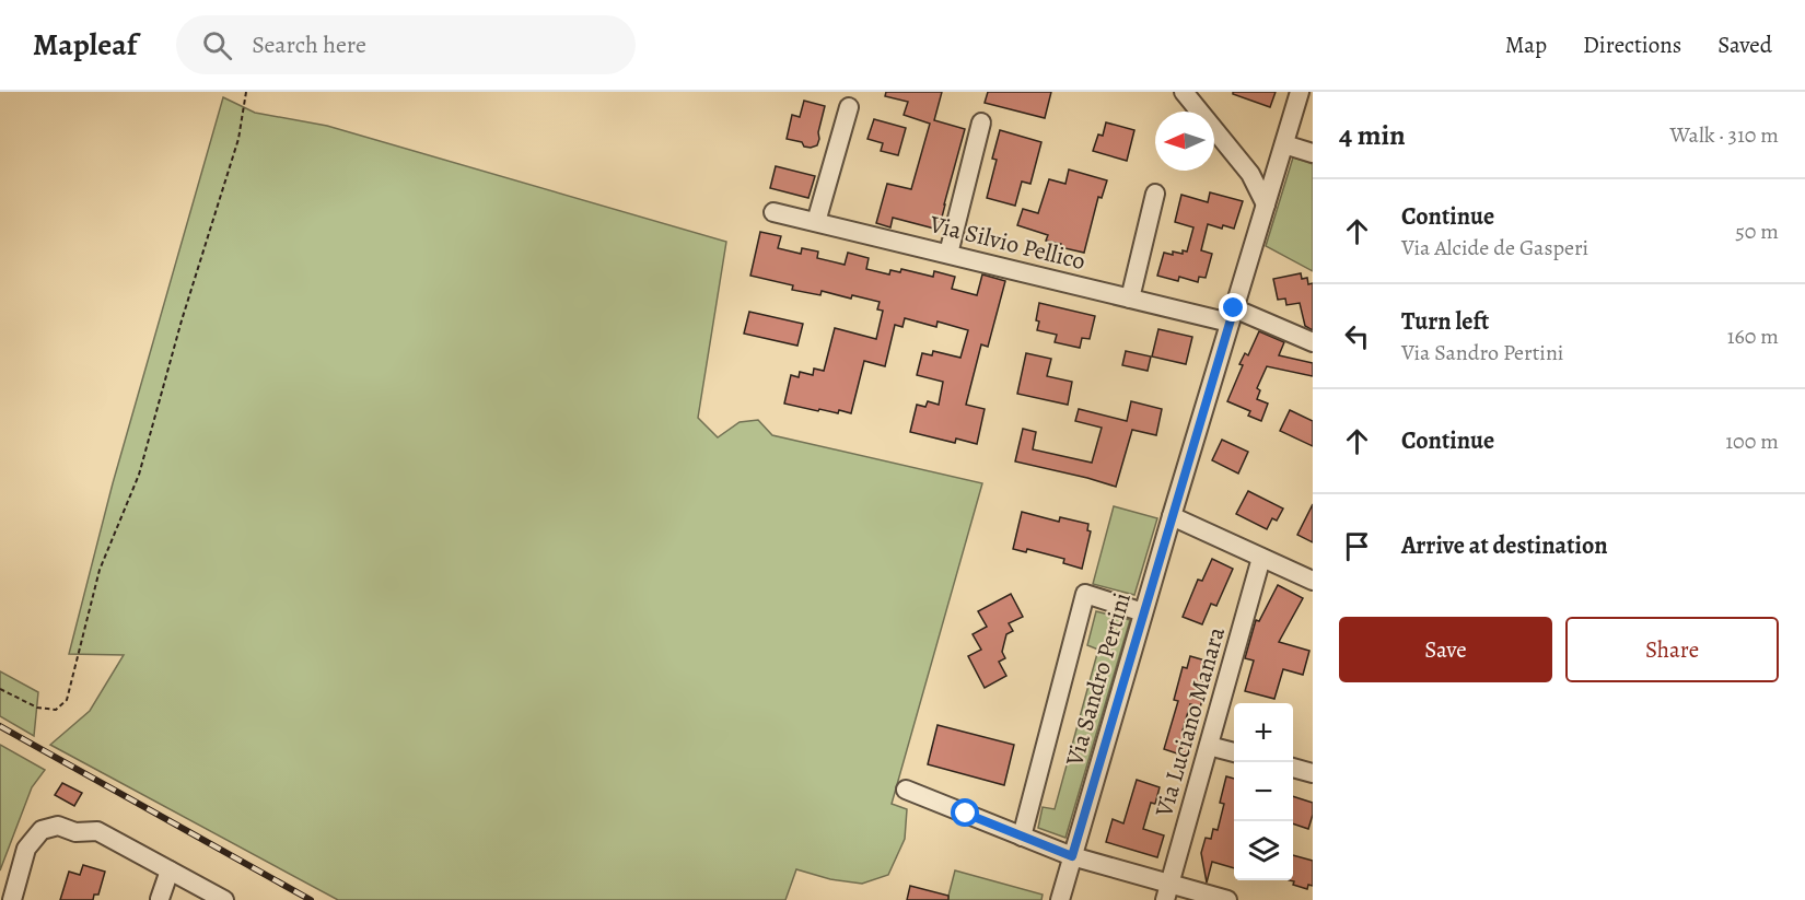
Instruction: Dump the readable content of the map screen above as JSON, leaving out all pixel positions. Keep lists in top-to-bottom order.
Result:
{
  "streets": {
    "street": ["Via Silvio Pellico", "Via Sandro Pertini", "Via Luciano Manara"]
  },
  "crossings": [
    ["Via Silvio Pellico", "Via Sandro Pertini"]
  ],
  "north": "left",
  "page": {
    "header": "Mapleaf",
    "search": "Search here",
    "nav": ["Map", "Directions", "Saved"],
    "heading": ["4 min", "Walk · 310 m"],
    "list": [
      ["Continue", "Via Alcide de Gasperi", "50 m"],
      ["Turn left", "Via Sandro Pertini", "160 m"],
      ["Continue", "100 m"],
      "Arrive at destination"
    ],
    "buttons": ["Save", "Share"],
    "map_buttons": ["+", "−"]
  }
}
